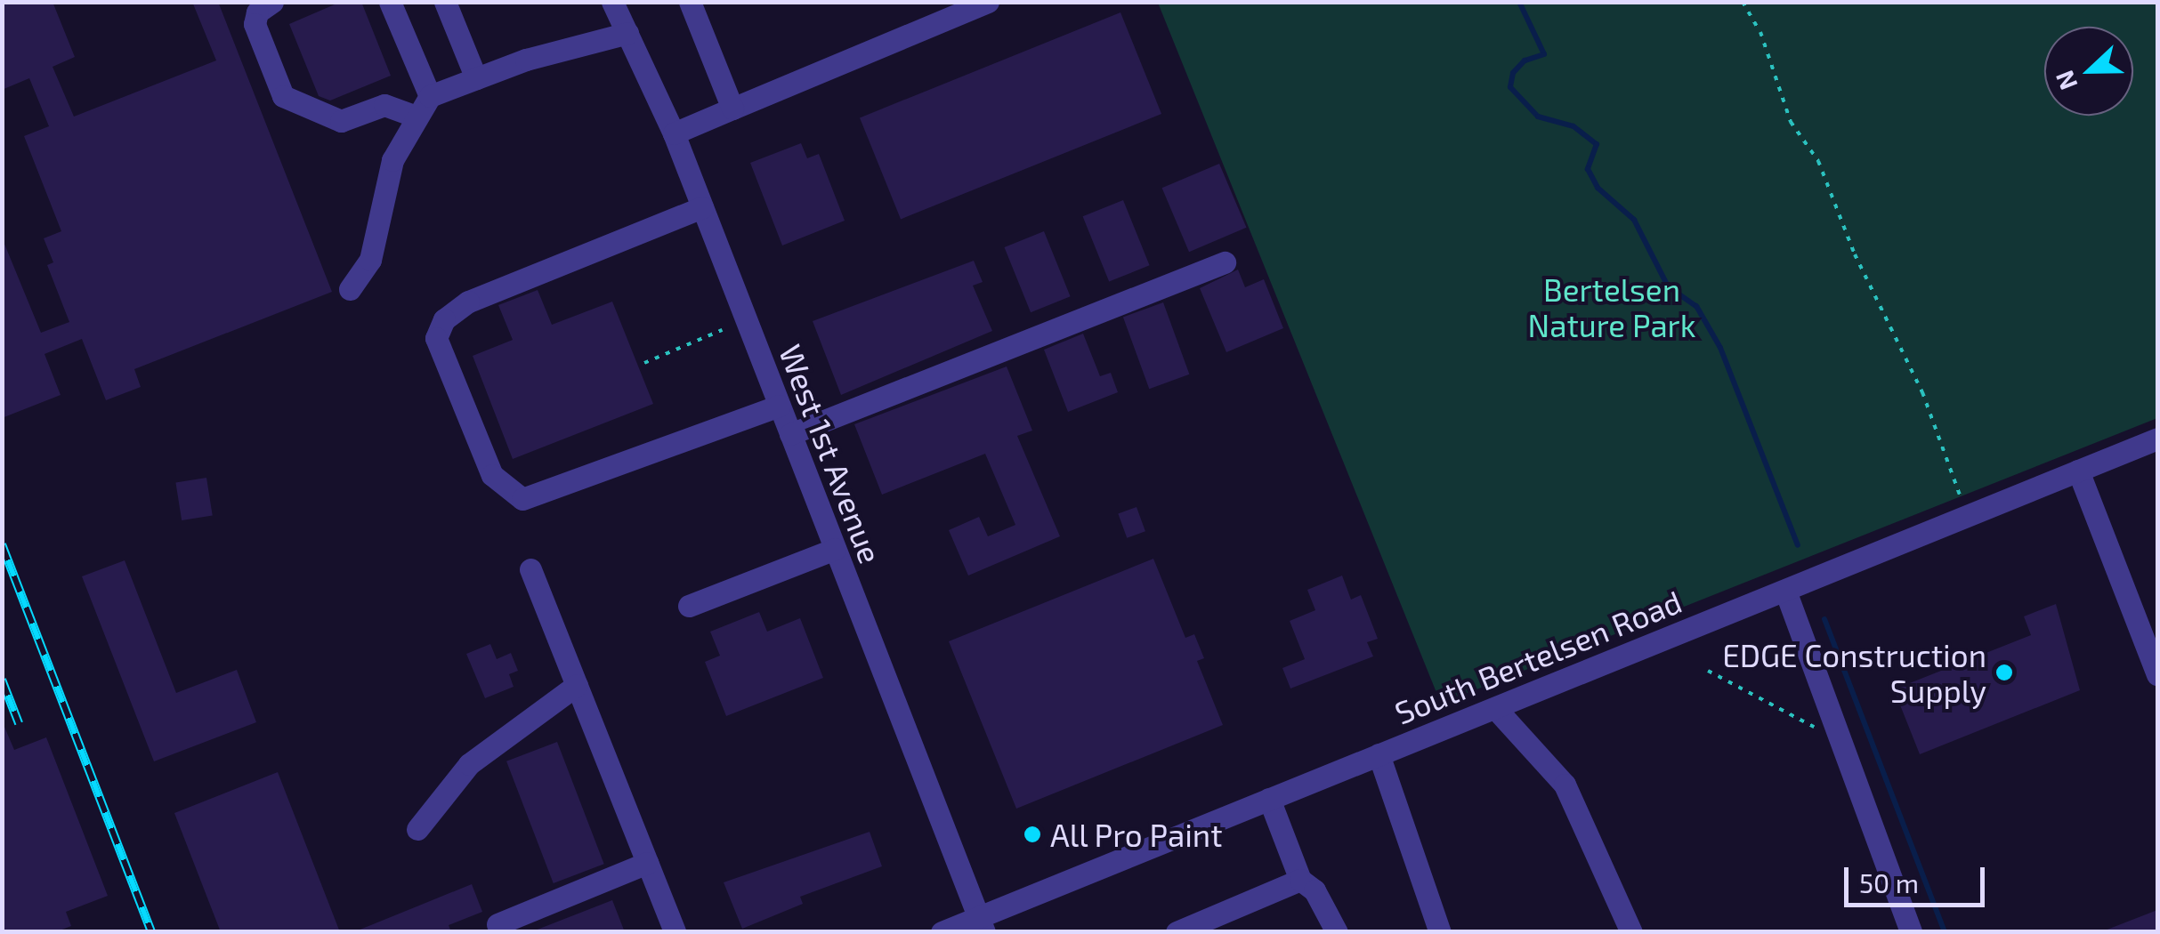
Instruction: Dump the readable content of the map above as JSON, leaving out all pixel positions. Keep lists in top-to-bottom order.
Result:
{
  "streets": {
    "street": ["West 1st Avenue", "South Bertelsen Road"]
  },
  "crossings": [
    ["West 1st Avenue", "South Bertelsen Road"]
  ],
  "parks": ["Bertelsen Nature Park"],
  "places": ["EDGE Construction Supply", "All Pro Paint"],
  "scale_bar": "50 m",
  "north": "left"
}
